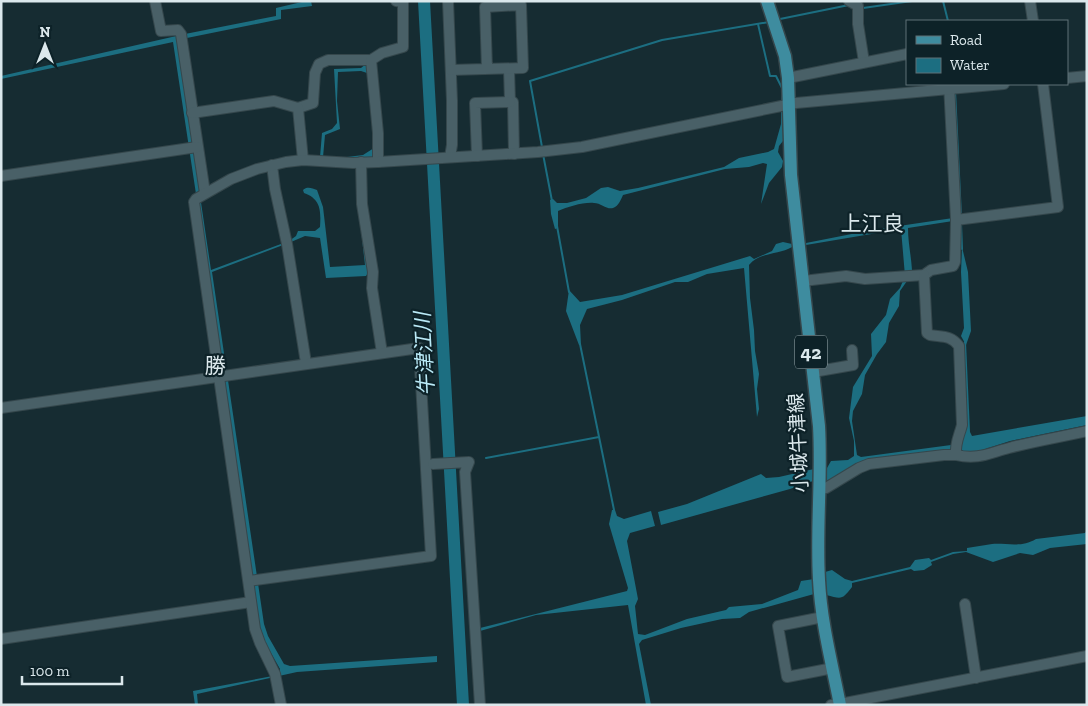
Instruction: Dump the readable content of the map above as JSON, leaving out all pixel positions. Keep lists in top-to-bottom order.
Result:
{
  "streets": {
    "main road": ["42", "小城牛津線"]
  },
  "districts": ["上江良", "勝"],
  "water": ["牛津江川"],
  "legend": ["Road", "Water"],
  "scale_bar": "100 m",
  "north": "top"
}
